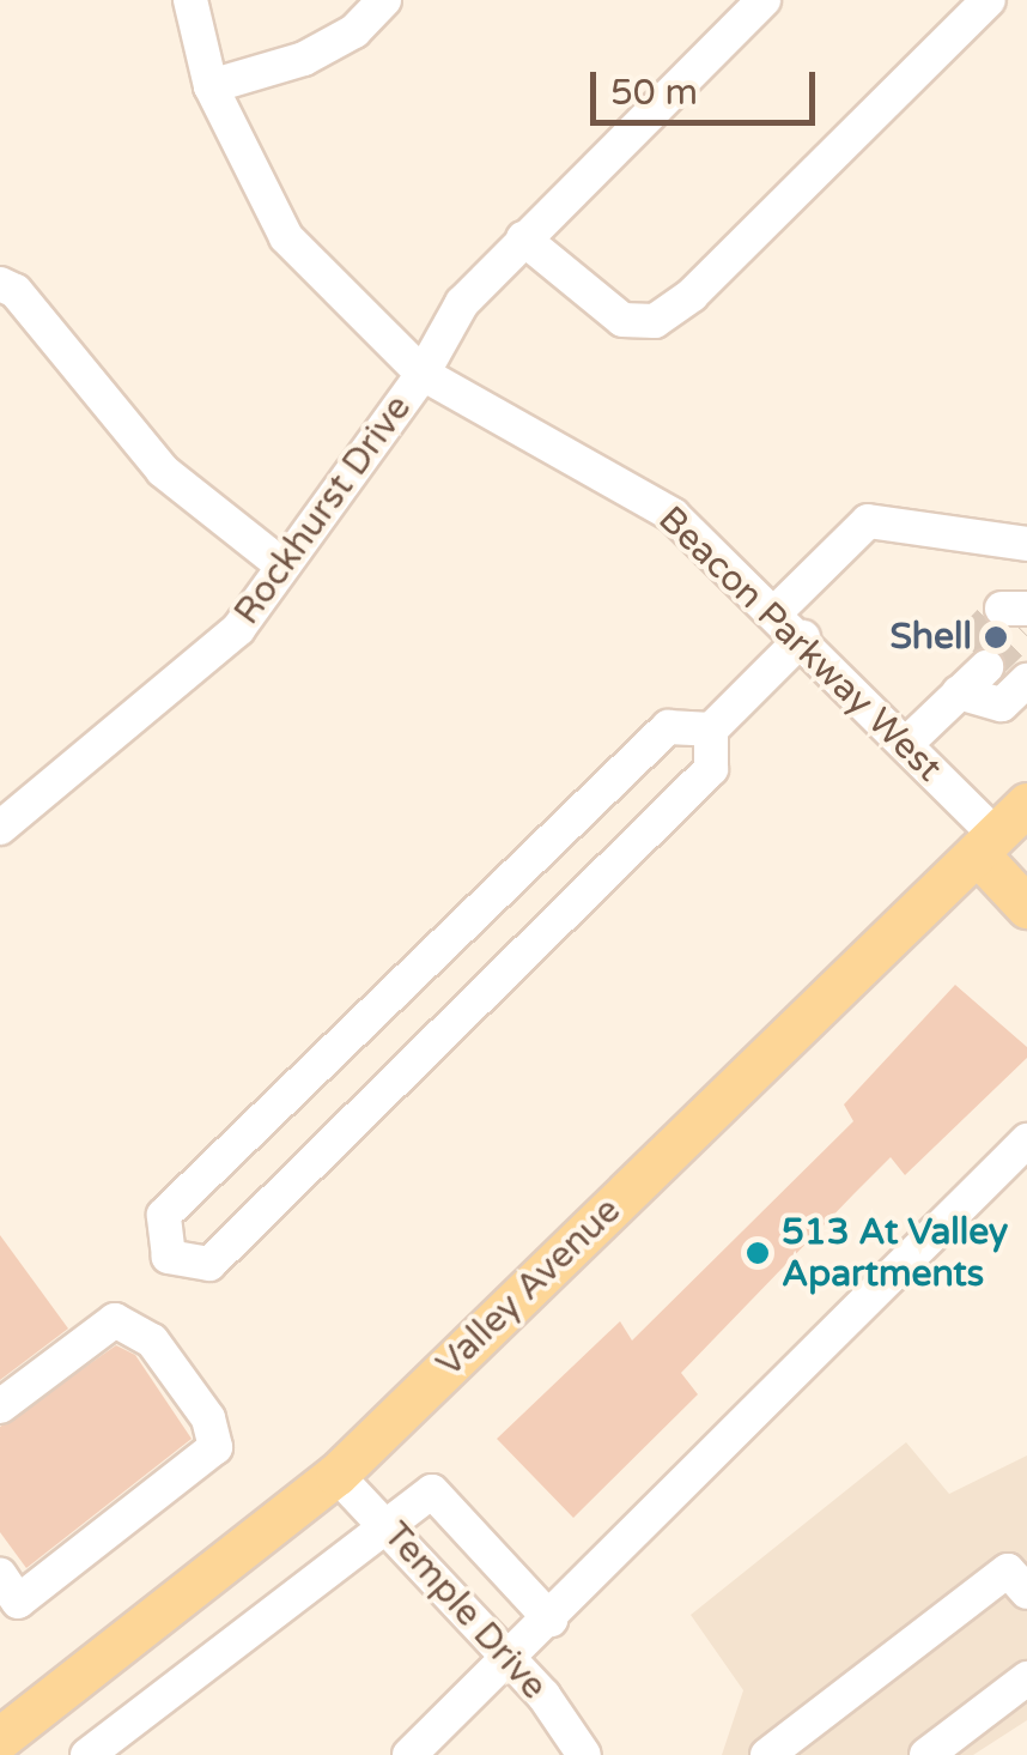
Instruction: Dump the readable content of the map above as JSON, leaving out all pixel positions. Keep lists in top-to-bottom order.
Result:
{
  "streets": {
    "main road": ["Valley Avenue"],
    "street": ["Rockhurst Drive", "Beacon Parkway West", "Temple Drive"]
  },
  "crossings": [
    ["Rockhurst Drive", "Beacon Parkway West"],
    ["Beacon Parkway West", "Valley Avenue"],
    ["Valley Avenue", "Temple Drive"]
  ],
  "places": ["Shell", "513 At Valley Apartments"],
  "scale_bar": "50 m"
}
